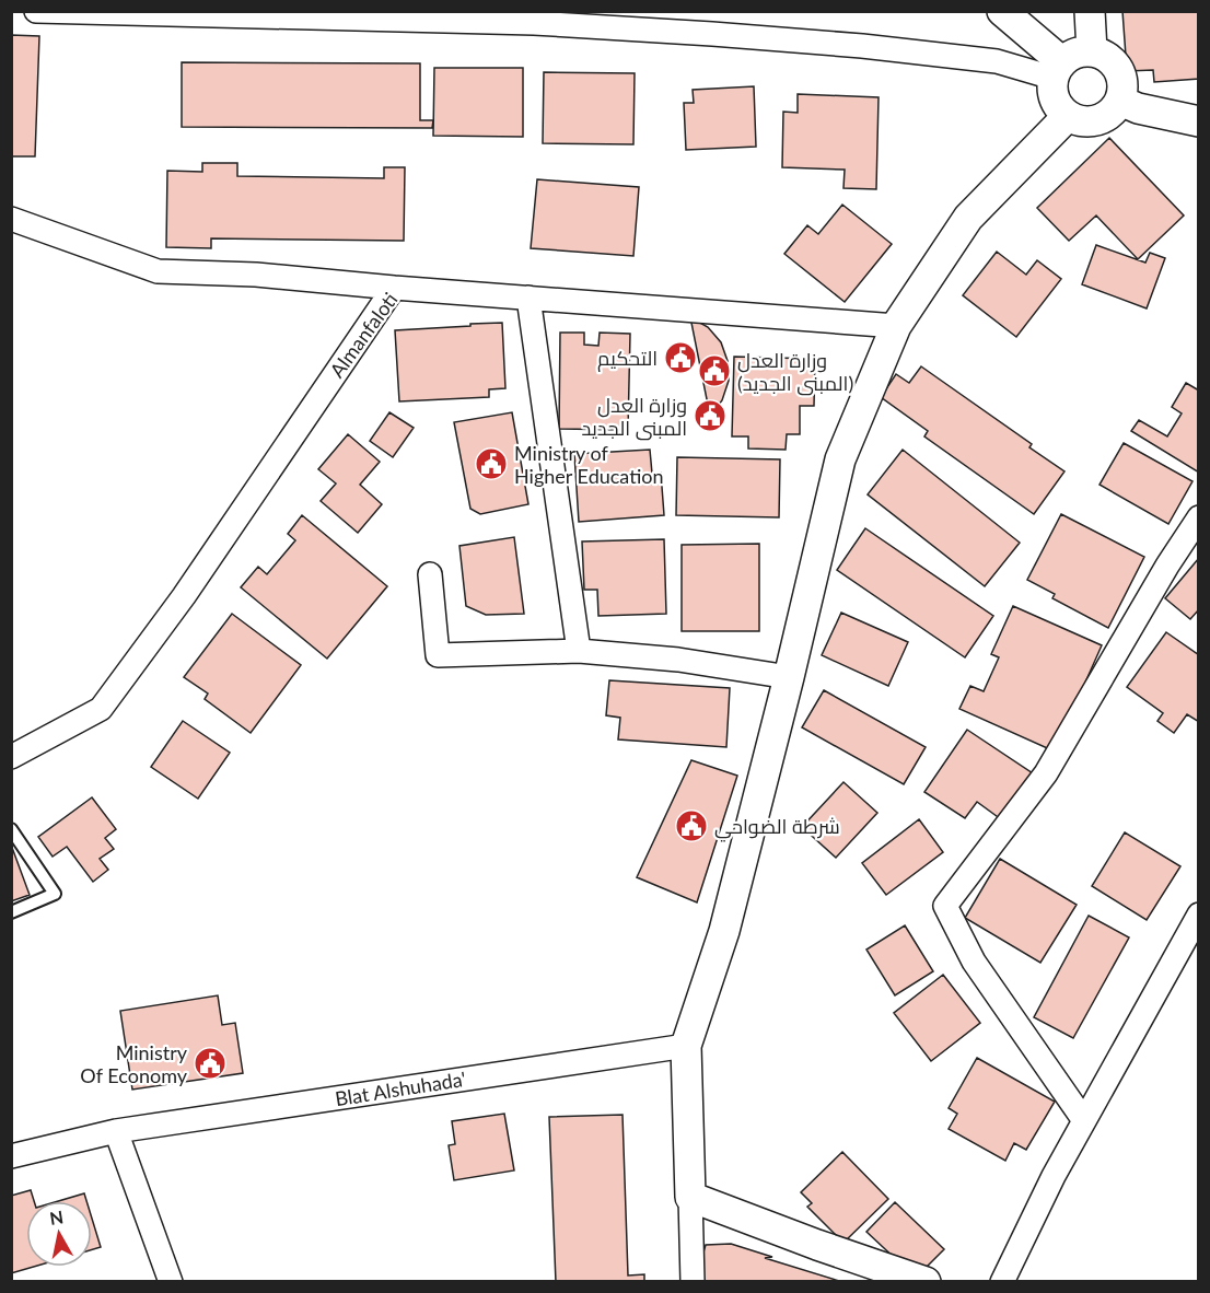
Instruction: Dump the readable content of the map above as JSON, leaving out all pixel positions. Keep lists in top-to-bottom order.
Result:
{
  "streets": {
    "street": ["Almanfaloti", "Blat Alshuhada'"]
  },
  "places": {
    "public building": [
      "التحكيم",
      "وزارة العدل (المبنى الجديد)",
      "وزارة العدل المبنى الجديد",
      "Ministry of Higher Education",
      "شرطة الضواحي",
      "Ministry Of Economy"
    ]
  },
  "north": "top"
}
